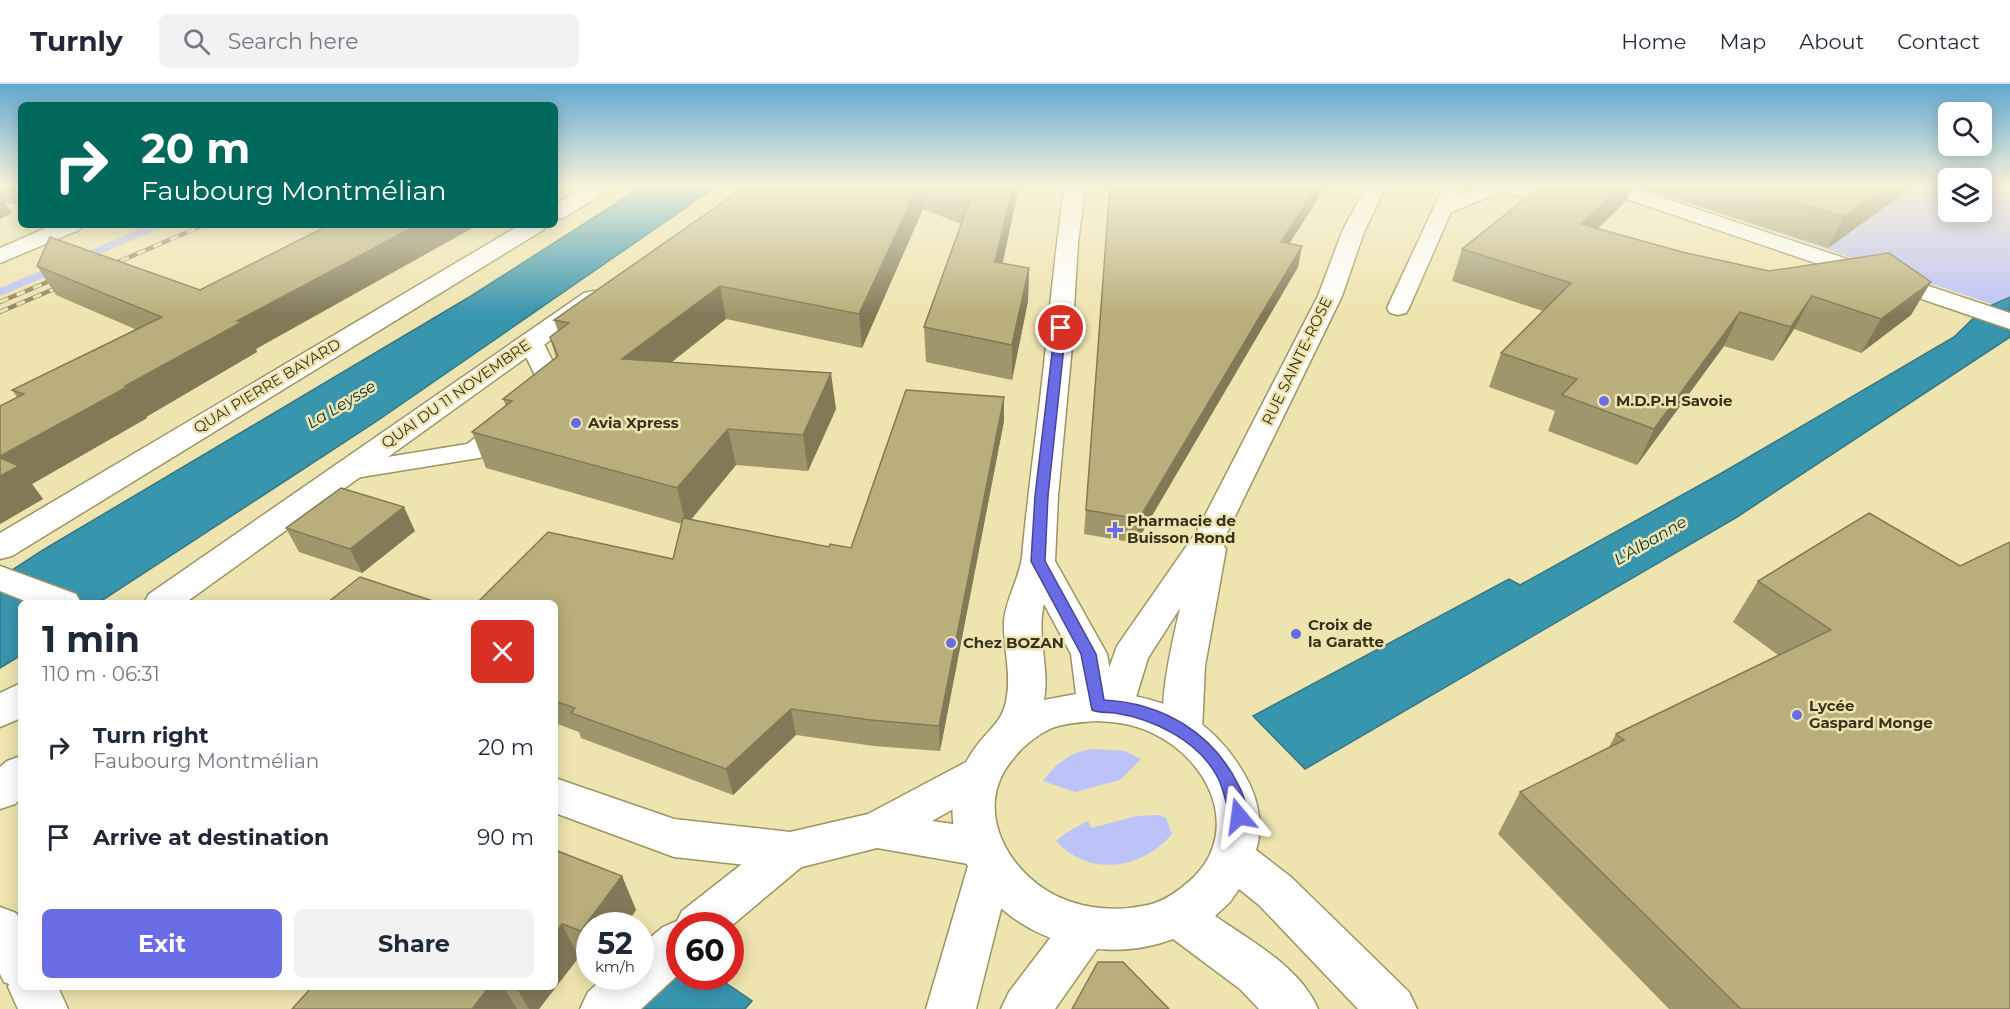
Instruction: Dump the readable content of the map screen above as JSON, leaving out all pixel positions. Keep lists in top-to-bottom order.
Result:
{
  "streets": {
    "main road": ["RUE SAINTE-ROSE", "QUAI PIERRE BAYARD", "QUAI DU 11 NOVEMBRE"]
  },
  "water": ["La Leysse", "L'Albanne"],
  "places": {
    "other": [
      "M.D.P.H Savoie",
      "Avia Xpress",
      "Croix de la Garatte",
      "Chez BOZAN",
      "Lycée Gaspard Monge"
    ],
    "health": ["Pharmacie de Buisson Rond"]
  },
  "page": {
    "header": "Turnly",
    "search": "Search here",
    "nav": [
      "Home",
      "Map",
      "About",
      "Contact"
    ],
    "turn": ["20 m", "Faubourg Montmélian"],
    "heading": ["1 min", "110 m · 06:31"],
    "list": [
      {
        "name": "Turn right",
        "note": "Faubourg Montmélian",
        "value": "20 m"
      },
      {
        "name": "Arrive at destination",
        "value": "90 m"
      }
    ],
    "buttons": ["Exit", "Share"],
    "speed": "52 km/h",
    "limit": "60"
  }
}
